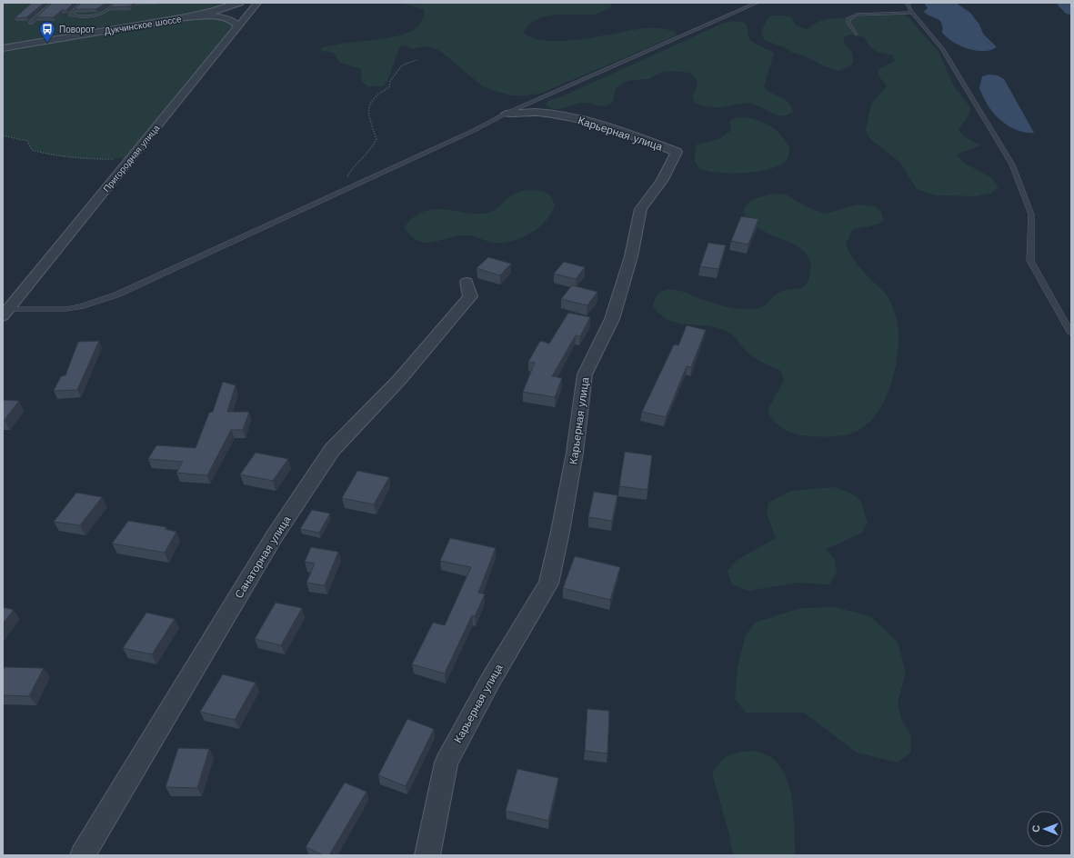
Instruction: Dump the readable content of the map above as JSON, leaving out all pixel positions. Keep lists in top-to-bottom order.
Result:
{
  "streets": {
    "street": [
      "Дукчинское шоссе",
      "Карьерная улица",
      "Пригородная улица",
      "Санаторная улица"
    ]
  },
  "places": {
    "bus stop": ["Поворот"]
  },
  "north": "left"
}
